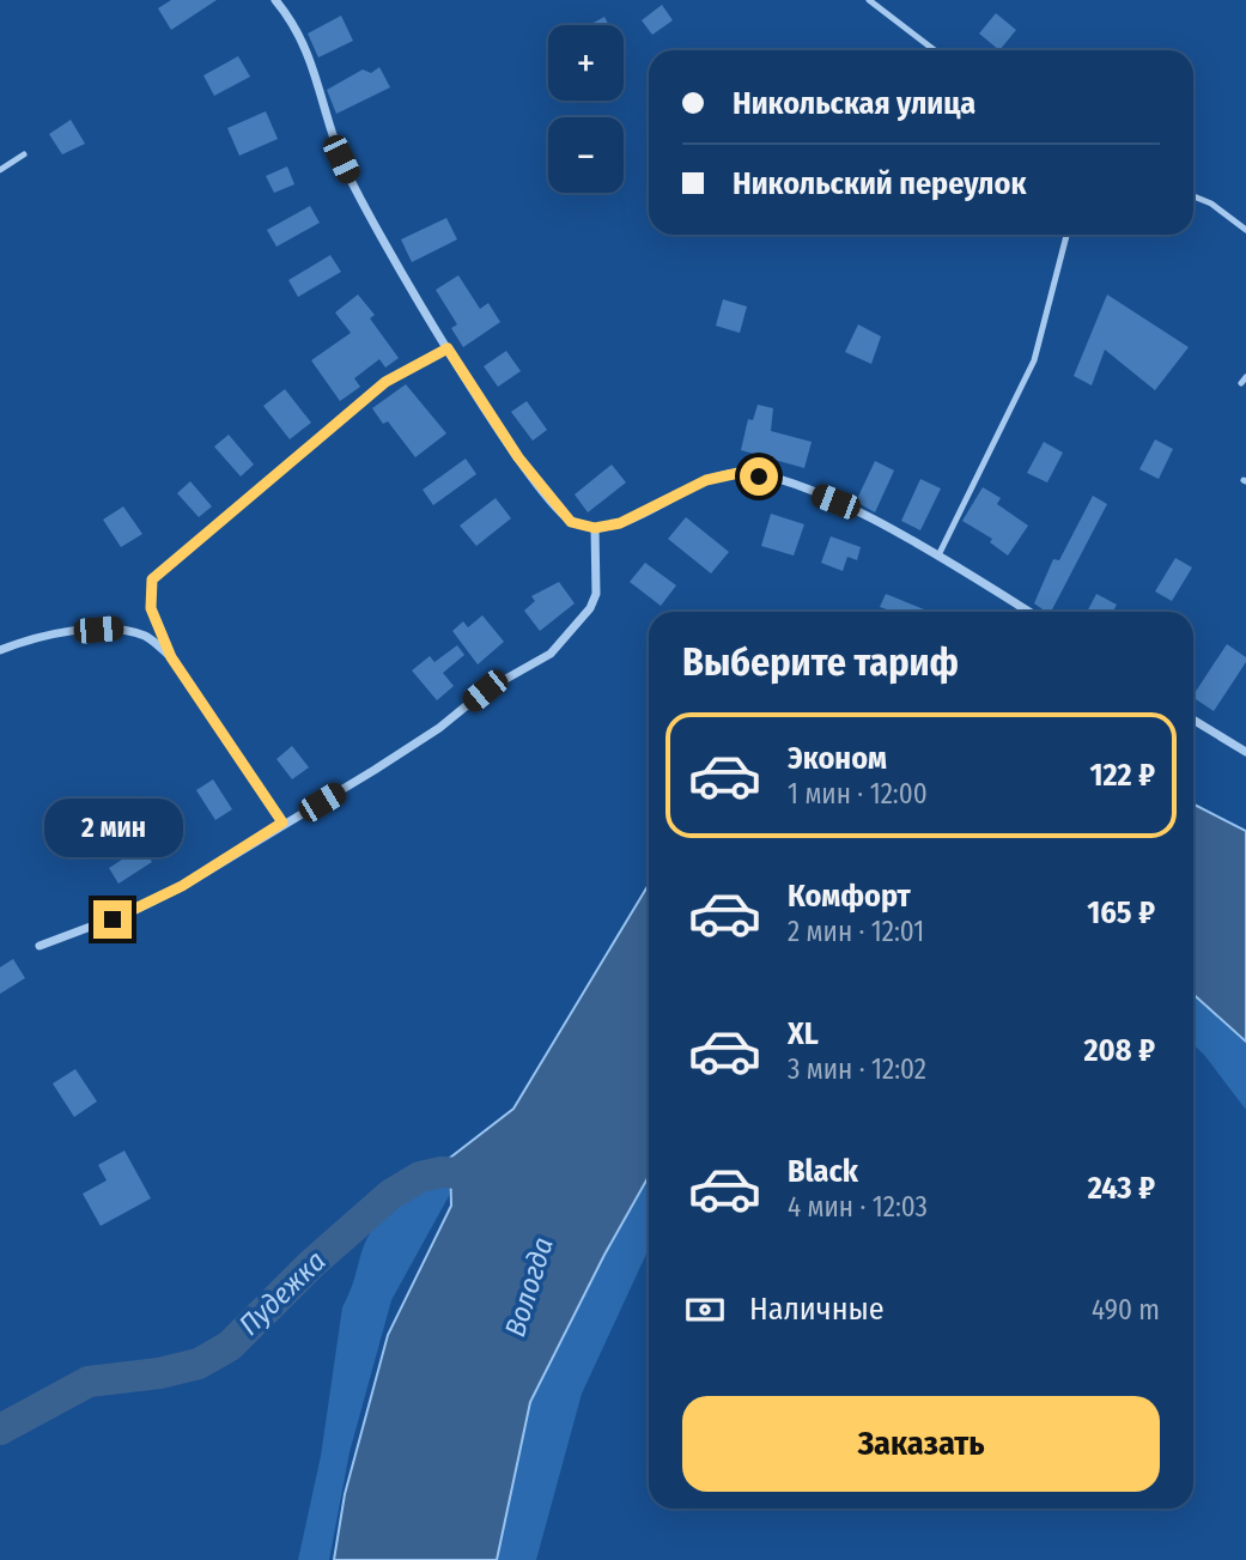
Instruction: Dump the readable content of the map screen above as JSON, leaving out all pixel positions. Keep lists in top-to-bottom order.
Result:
{
  "water": ["Вологда", "Пудежка"],
  "page": {
    "map_buttons": ["+", "−"],
    "banner": ["Никольская улица", "Никольский переулок"],
    "heading": "Выберите тариф",
    "list": [
      {
        "name": "Эконом",
        "note": "1 мин · 12:00",
        "value": "122 ₽"
      },
      {
        "name": "Комфорт",
        "note": "2 мин · 12:01",
        "value": "165 ₽"
      },
      {
        "name": "XL",
        "note": "3 мин · 12:02",
        "value": "208 ₽"
      },
      {
        "name": "Black",
        "note": "4 мин · 12:03",
        "value": "243 ₽"
      }
    ],
    "bubble": "2 мин",
    "pay": ["Наличные", "490 m"],
    "buttons": "Заказать"
  }
}
